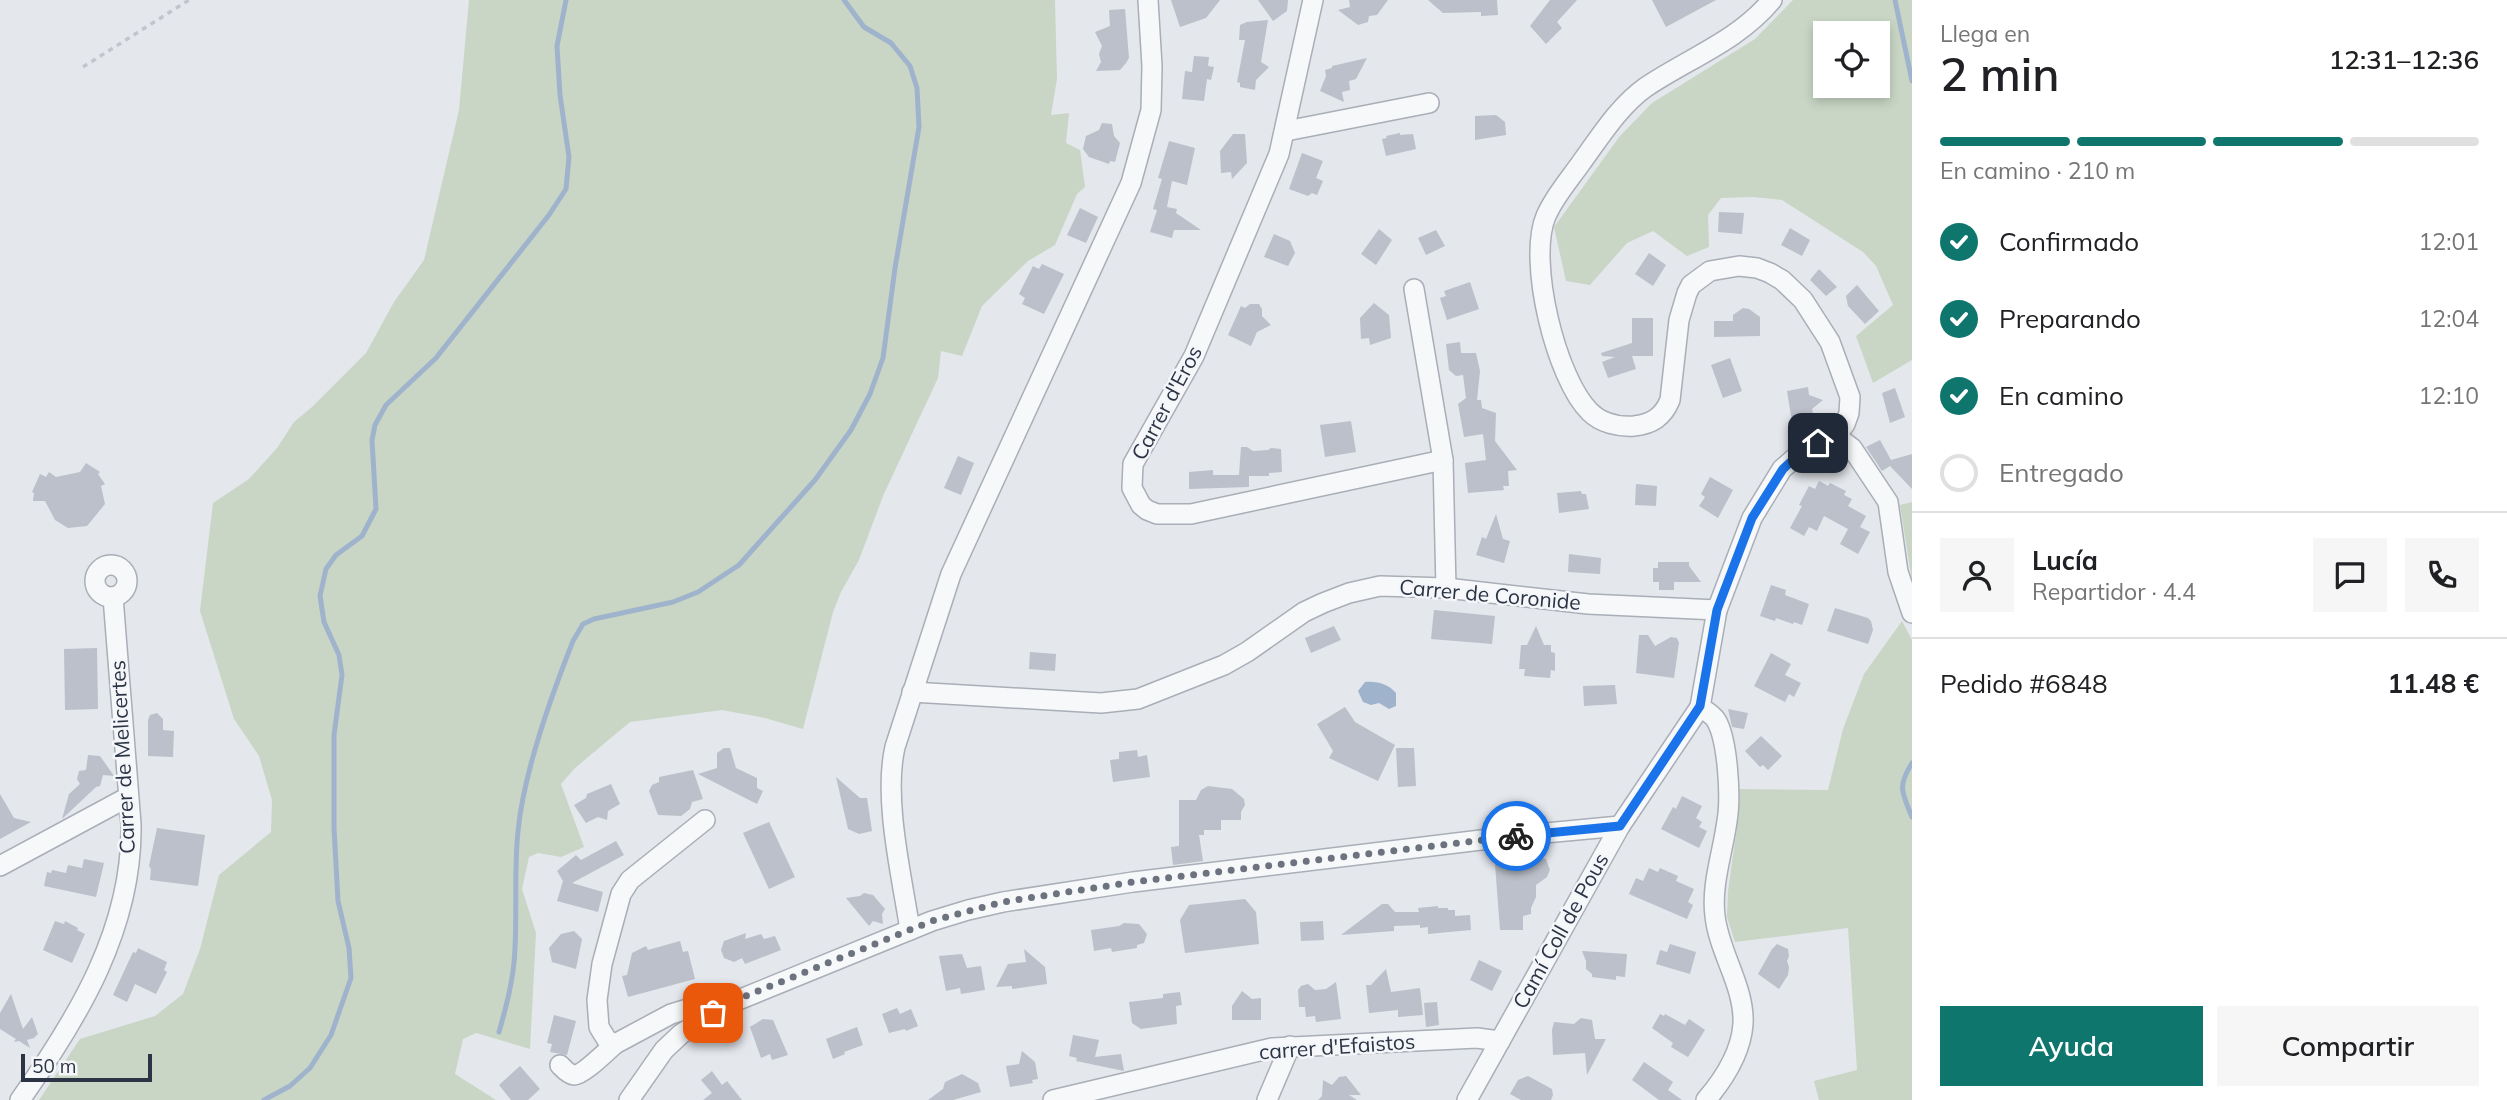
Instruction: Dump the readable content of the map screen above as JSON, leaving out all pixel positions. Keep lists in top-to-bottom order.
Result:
{
  "streets": {
    "street": [
      "Carrer d'Eros",
      "Carrer de Coronide",
      "Carrer de Melicertes",
      "Camí Coll de Pous",
      "carrer d'Efaistos"
    ]
  },
  "crossings": [
    ["Carrer de Coronide", "Camí Coll de Pous"],
    ["Camí Coll de Pous", "carrer d'Efaistos"]
  ],
  "scale_bar": "50 m",
  "page": {
    "heading": ["2 min", "Llega en", "12:31–12:36"],
    "panel": [
      "Lucía",
      "Repartidor · 4.4",
      "Pedido #6848",
      "11.48 €"
    ],
    "bar": "En camino · 210 m",
    "list": [
      ["Confirmado", "12:01"],
      ["Preparando", "12:04"],
      ["En camino", "12:10"],
      "Entregado"
    ],
    "buttons": ["Ayuda", "Compartir"],
    "scale": "50 m"
  }
}
